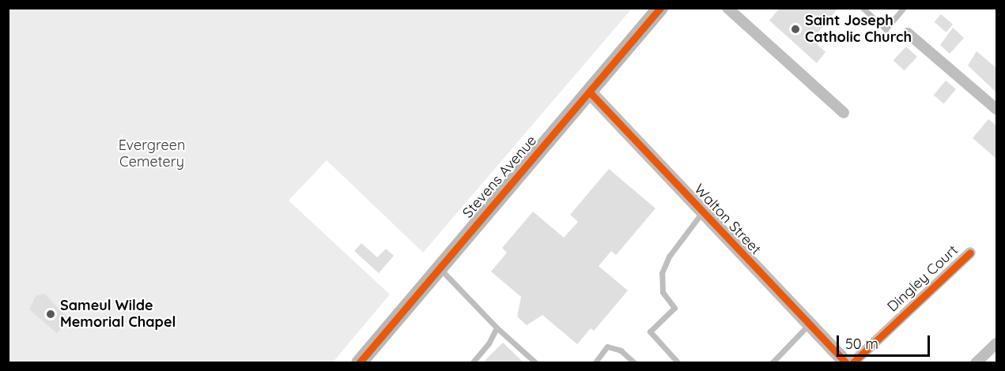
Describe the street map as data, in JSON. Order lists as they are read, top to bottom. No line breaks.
{"streets":{"main road":["Stevens Avenue"],"street":["Walton Street","Dingley Court"]},"crossings":[["Stevens Avenue","Walton Street"]],"parks":["Evergreen Cemetery"],"places":["Saint Joseph Catholic Church","Sameul Wilde Memorial Chapel"],"scale_bar":"50 m"}
